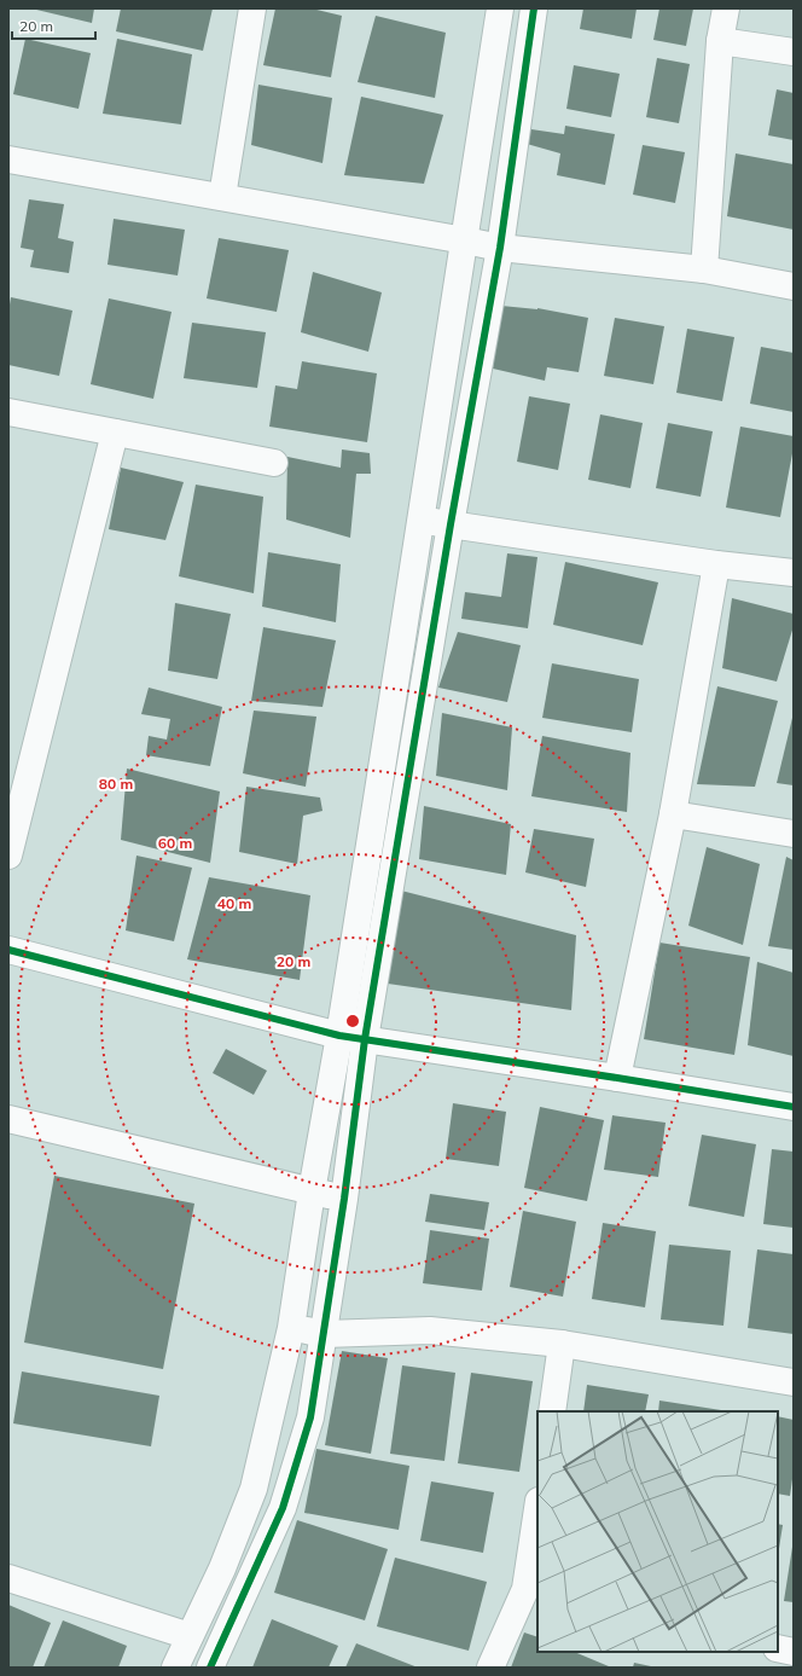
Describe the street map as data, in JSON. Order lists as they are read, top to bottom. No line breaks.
{"scale_bar":"20 m","rings":["80 m","60 m","40 m","20 m"]}
